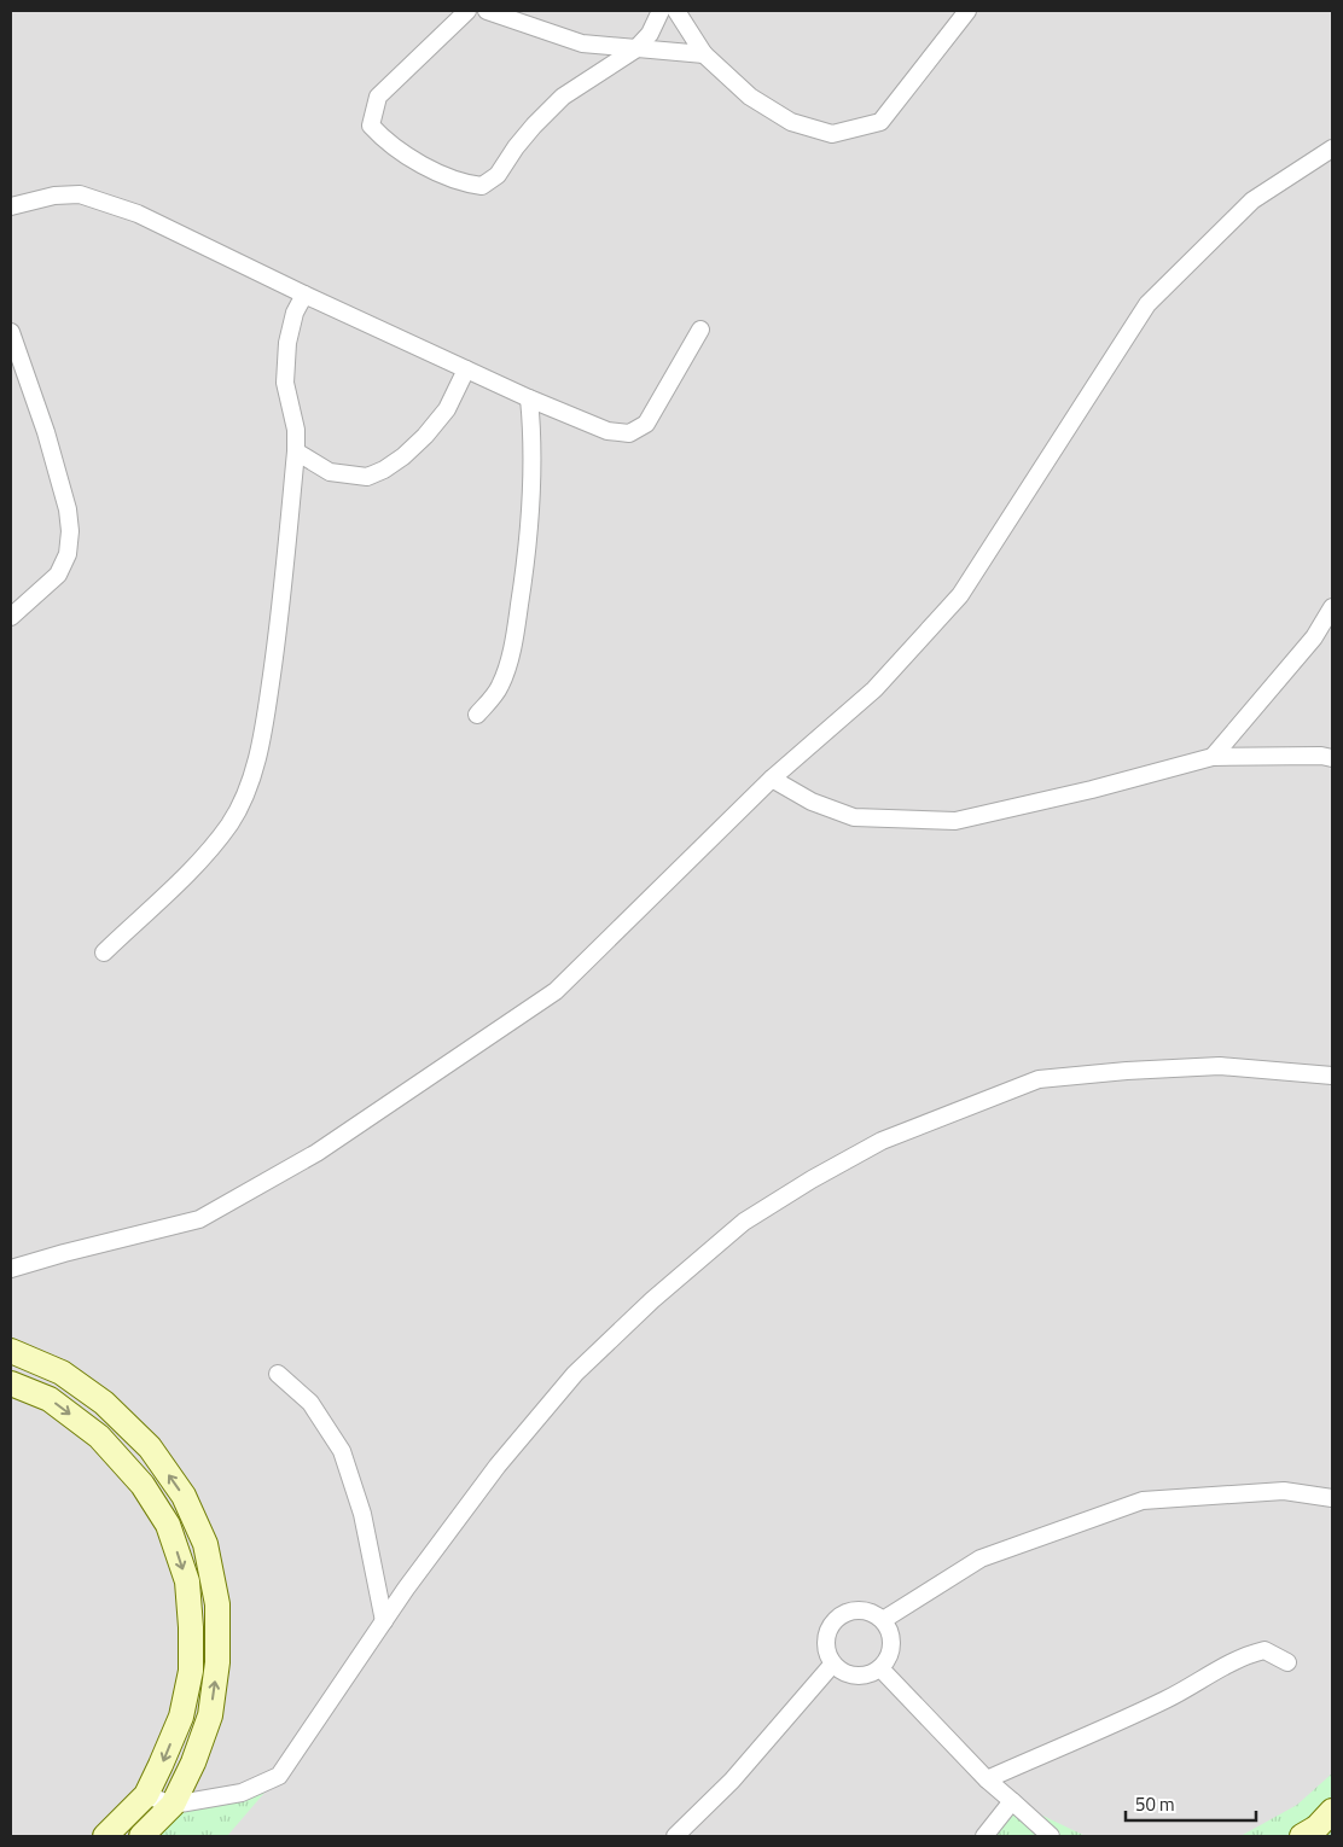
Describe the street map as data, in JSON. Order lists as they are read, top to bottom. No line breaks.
{"scale_bar":"50 m"}
